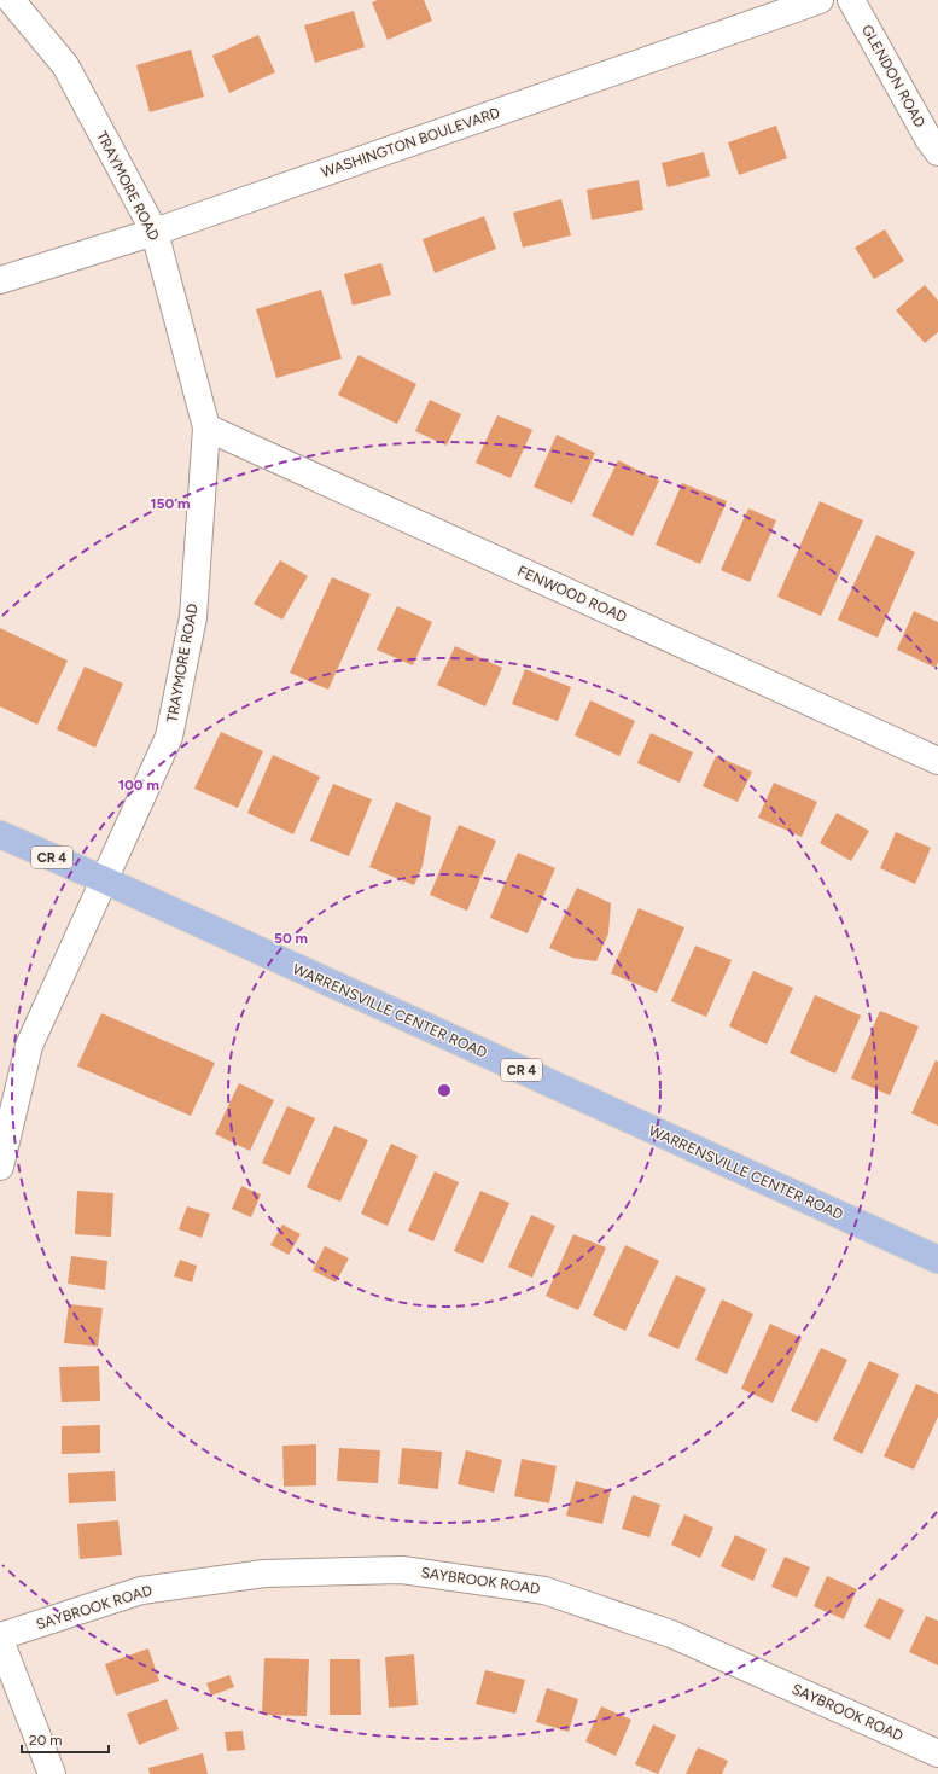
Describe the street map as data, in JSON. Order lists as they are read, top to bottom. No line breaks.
{"streets":{"main road":["CR 4","WARRENSVILLE CENTER ROAD"],"street":["GLENDON ROAD","WASHINGTON BOULEVARD","TRAYMORE ROAD","FENWOOD ROAD","SAYBROOK ROAD"]},"crossings":[["WASHINGTON BOULEVARD","TRAYMORE ROAD"],["TRAYMORE ROAD","FENWOOD ROAD"],["TRAYMORE ROAD","WARRENSVILLE CENTER ROAD"]],"scale_bar":"20 m","rings":["150 m","100 m","50 m"]}
